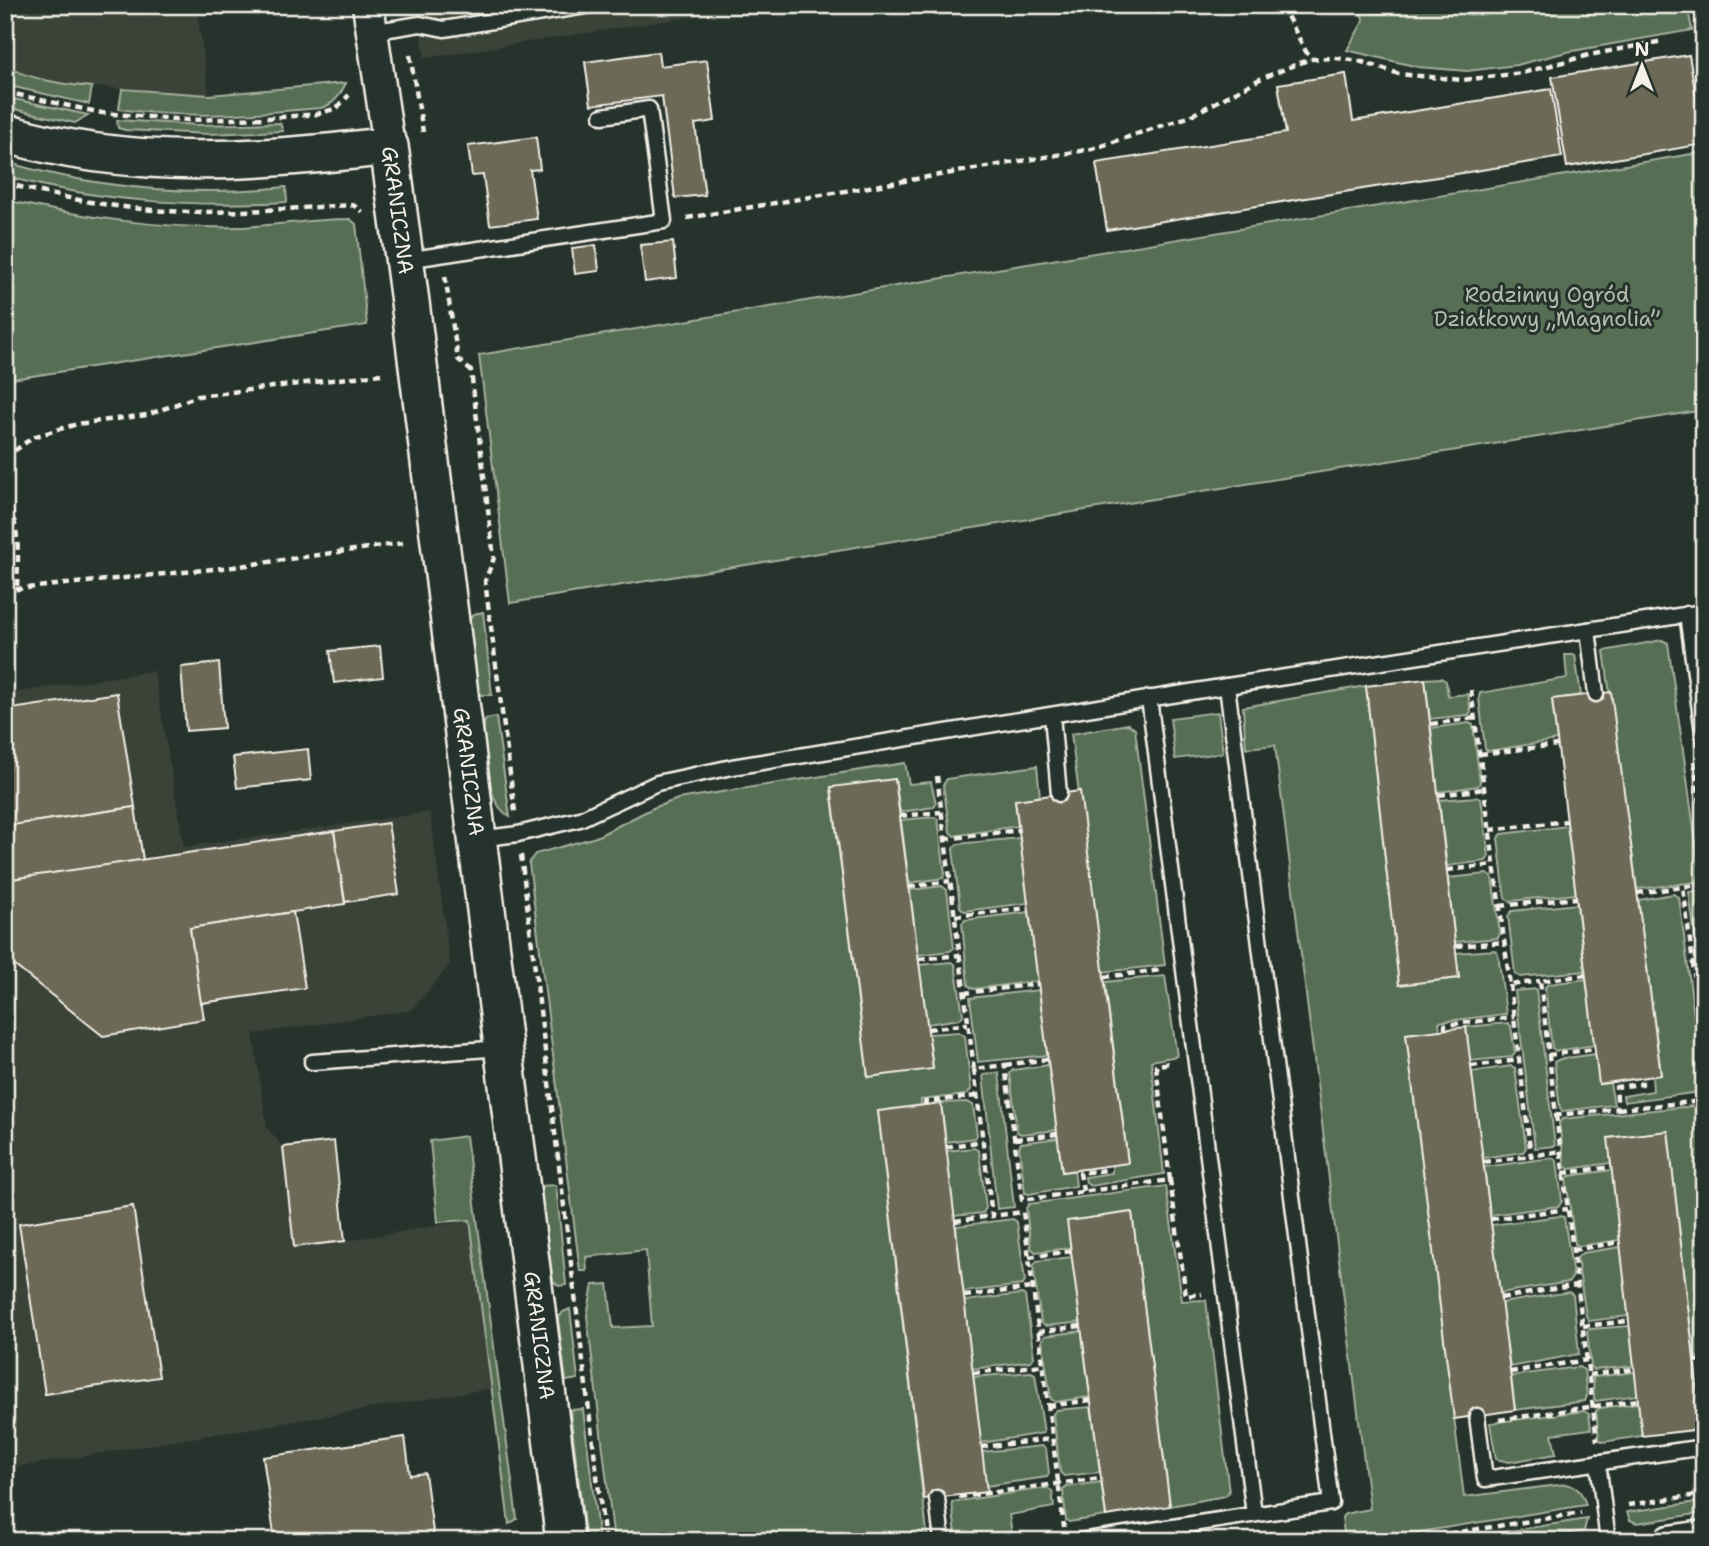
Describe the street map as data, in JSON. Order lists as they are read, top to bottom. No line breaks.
{"streets":{"street":["GRANICZNA"]},"parks":["Rodzinny Ogród Działkowy „Magnolia”"],"north":"top"}
